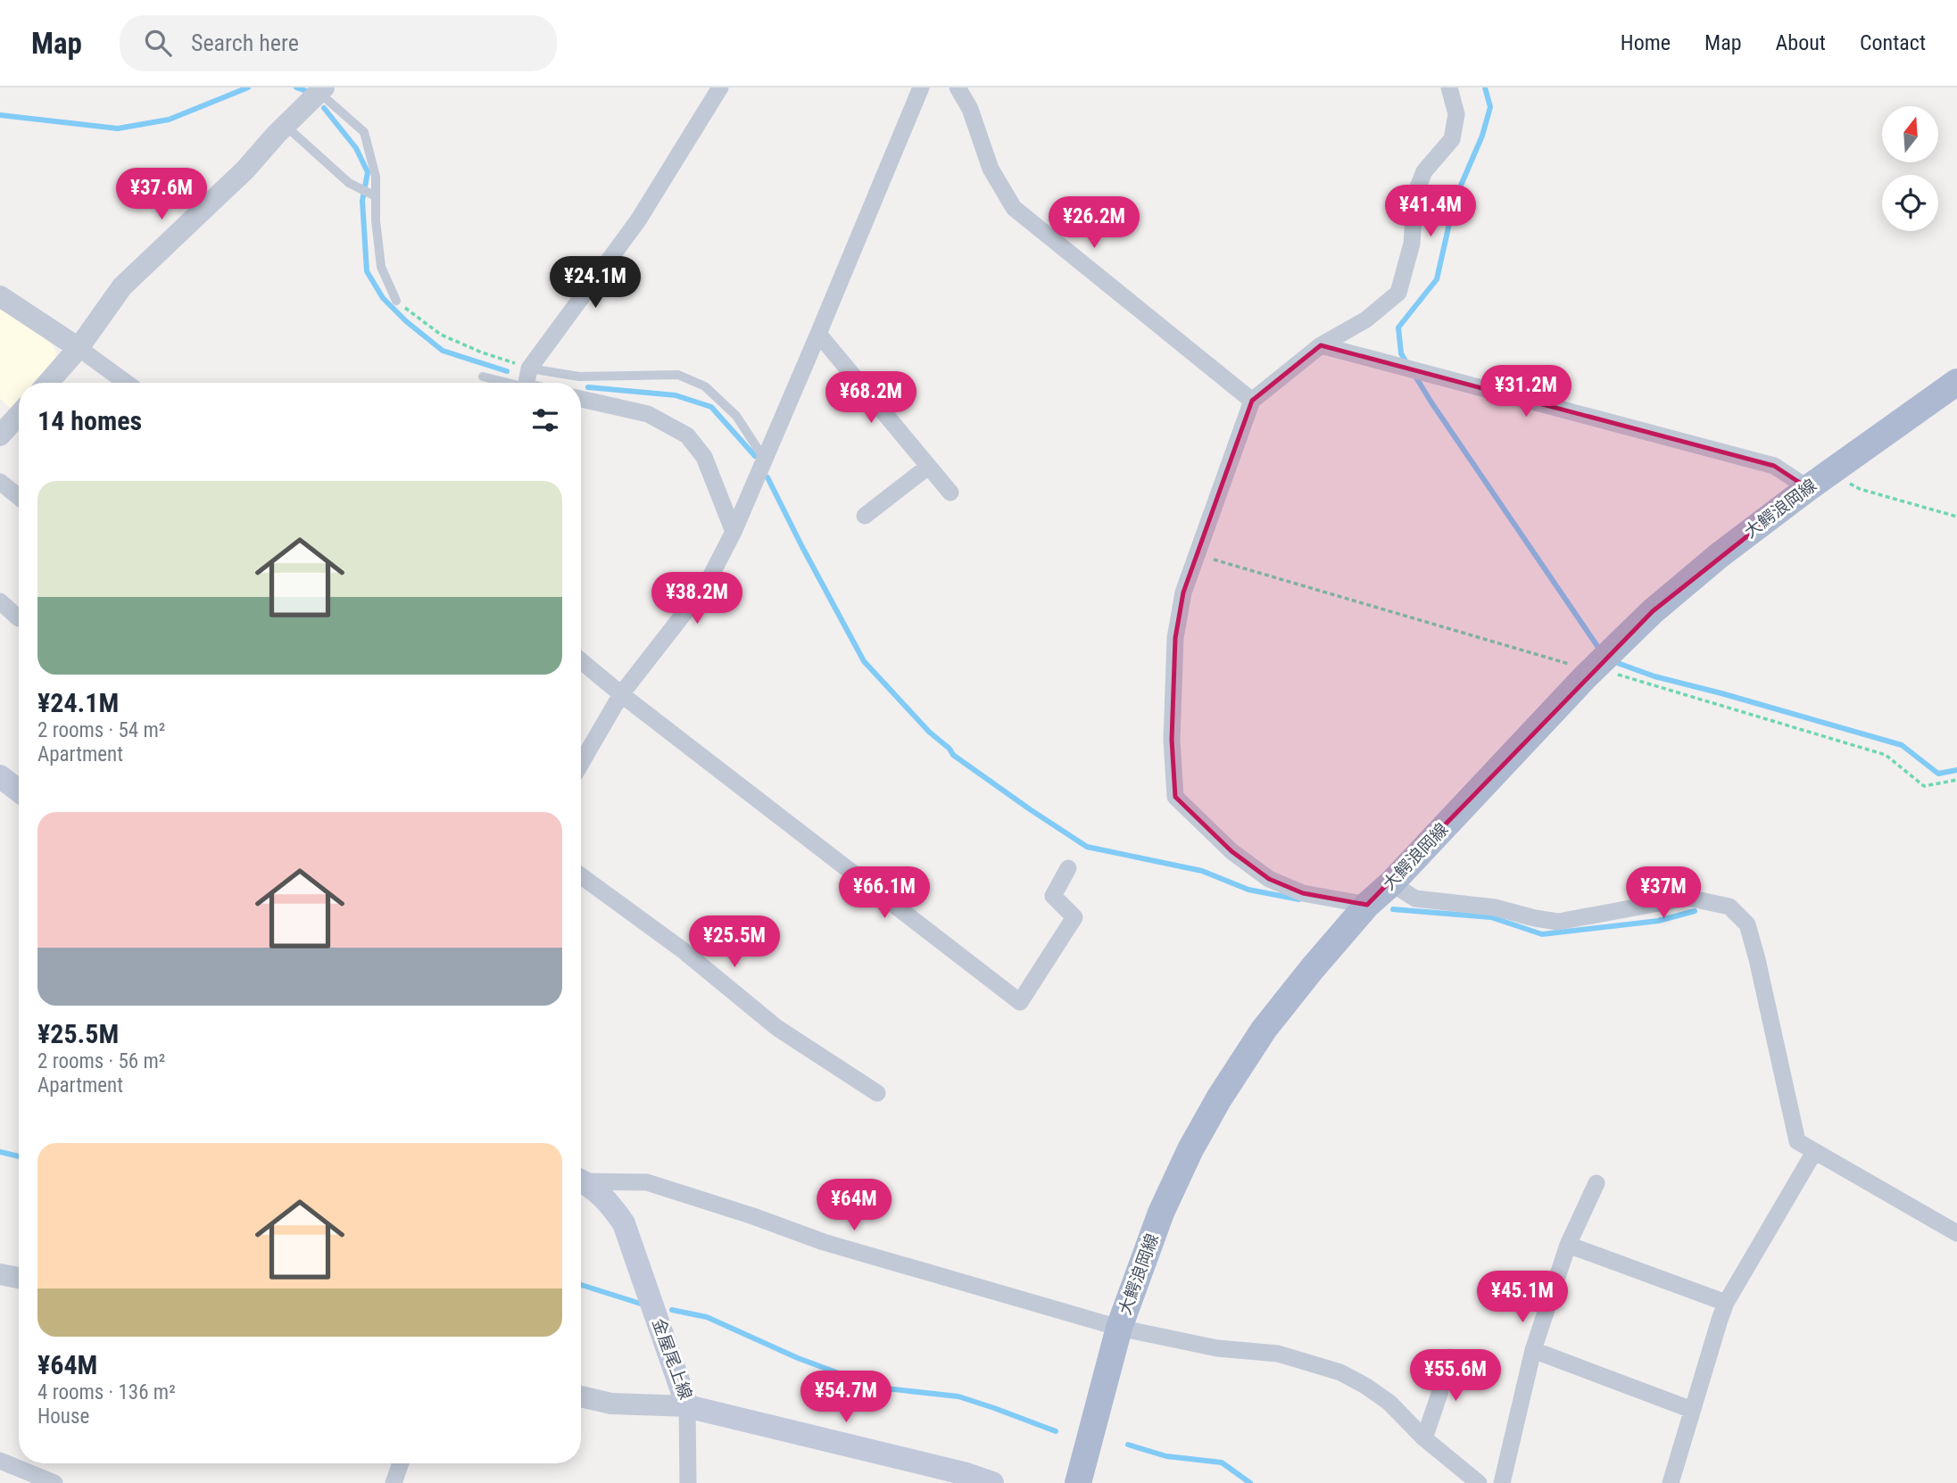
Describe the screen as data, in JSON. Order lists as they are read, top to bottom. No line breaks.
{"streets":{"main road":["大鰐浪岡線","金屋尾上線"]},"north":"top","page":{"header":"Map","search":"Search here","nav":["Home","Map","About","Contact"],"price":["¥37.6M","¥41.4M","¥26.2M","¥24.1M","¥31.2M","¥68.2M","¥38.2M","¥66.1M","¥37M","¥25.5M","¥64M","¥45.1M","¥55.6M","¥54.7M"],"heading":"14 homes","list":[{"name":"¥24.1M","note":"2 rooms · 54 m² · Apartment"},{"name":"¥25.5M","note":"2 rooms · 56 m² · Apartment"},{"name":"¥64M","note":"4 rooms · 136 m² · House"}]}}
